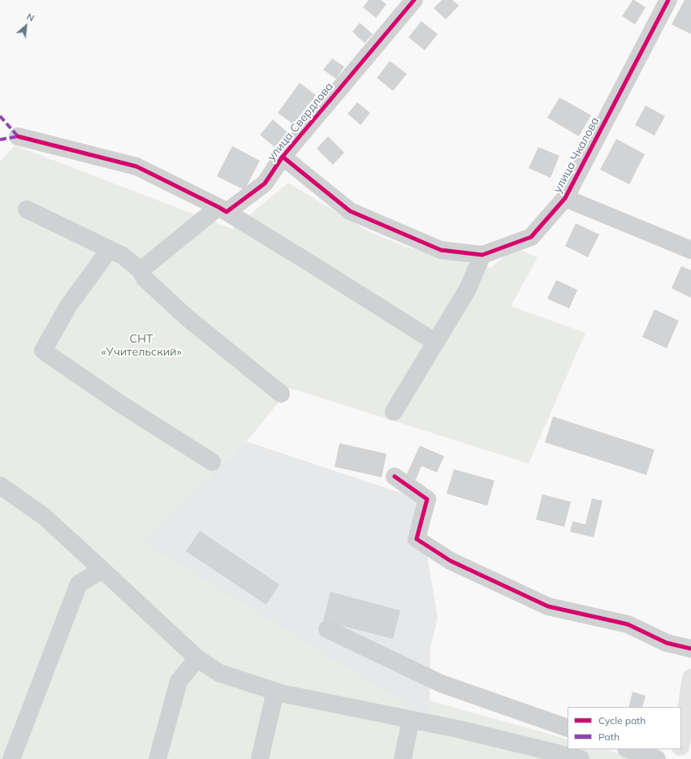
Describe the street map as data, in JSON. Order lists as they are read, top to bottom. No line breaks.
{"streets":{"street":["улица Свердлова","улица Чкалова"]},"crossings":[["улица Свердлова","улица Чкалова"]],"parks":["СНТ «Учительский»"],"legend":["Cycle path","Path"],"north":"top right"}
